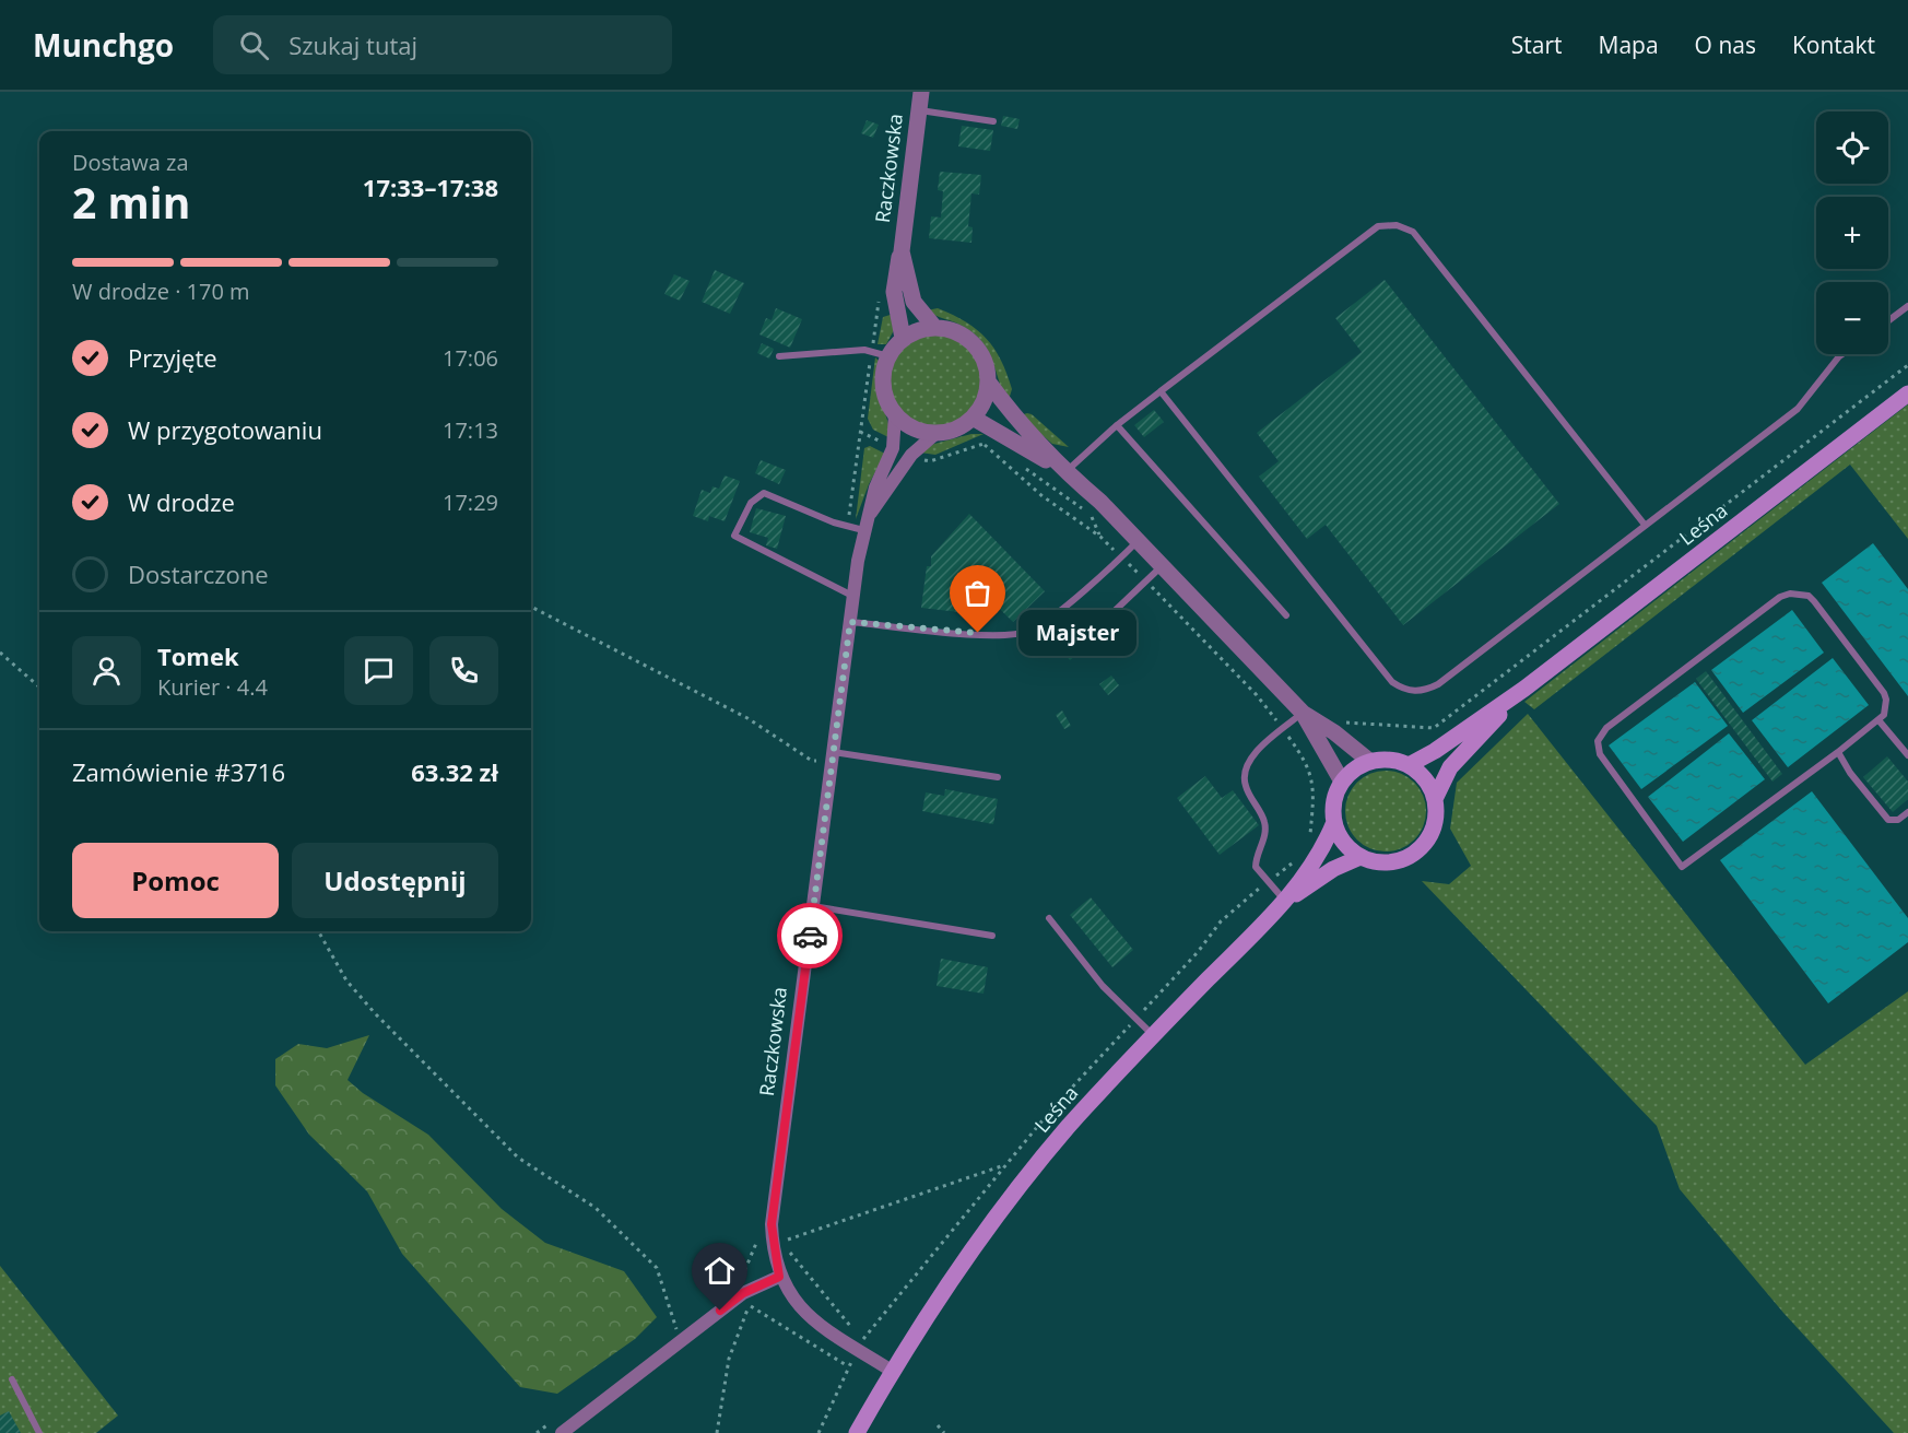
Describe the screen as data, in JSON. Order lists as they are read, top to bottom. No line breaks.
{"streets":{"main road":["Leśna"],"street":["Raczkowska"]},"crossings":[["Raczkowska","Leśna"]],"places":["Majster"],"page":{"header":"Munchgo","search":"Szukaj tutaj","nav":["Start","Mapa","O nas","Kontakt"],"map_buttons":["+","−"],"heading":["2 min","Dostawa za","17:33–17:38"],"panel":["Tomek","Kurier · 4.4","Zamówienie #3716","63.32 zł"],"bar":"W drodze · 170 m","list":[["Przyjęte","17:06"],["W przygotowaniu","17:13"],["W drodze","17:29"],"Dostarczone"],"bubble":"Majster","buttons":["Pomoc","Udostępnij"]}}
